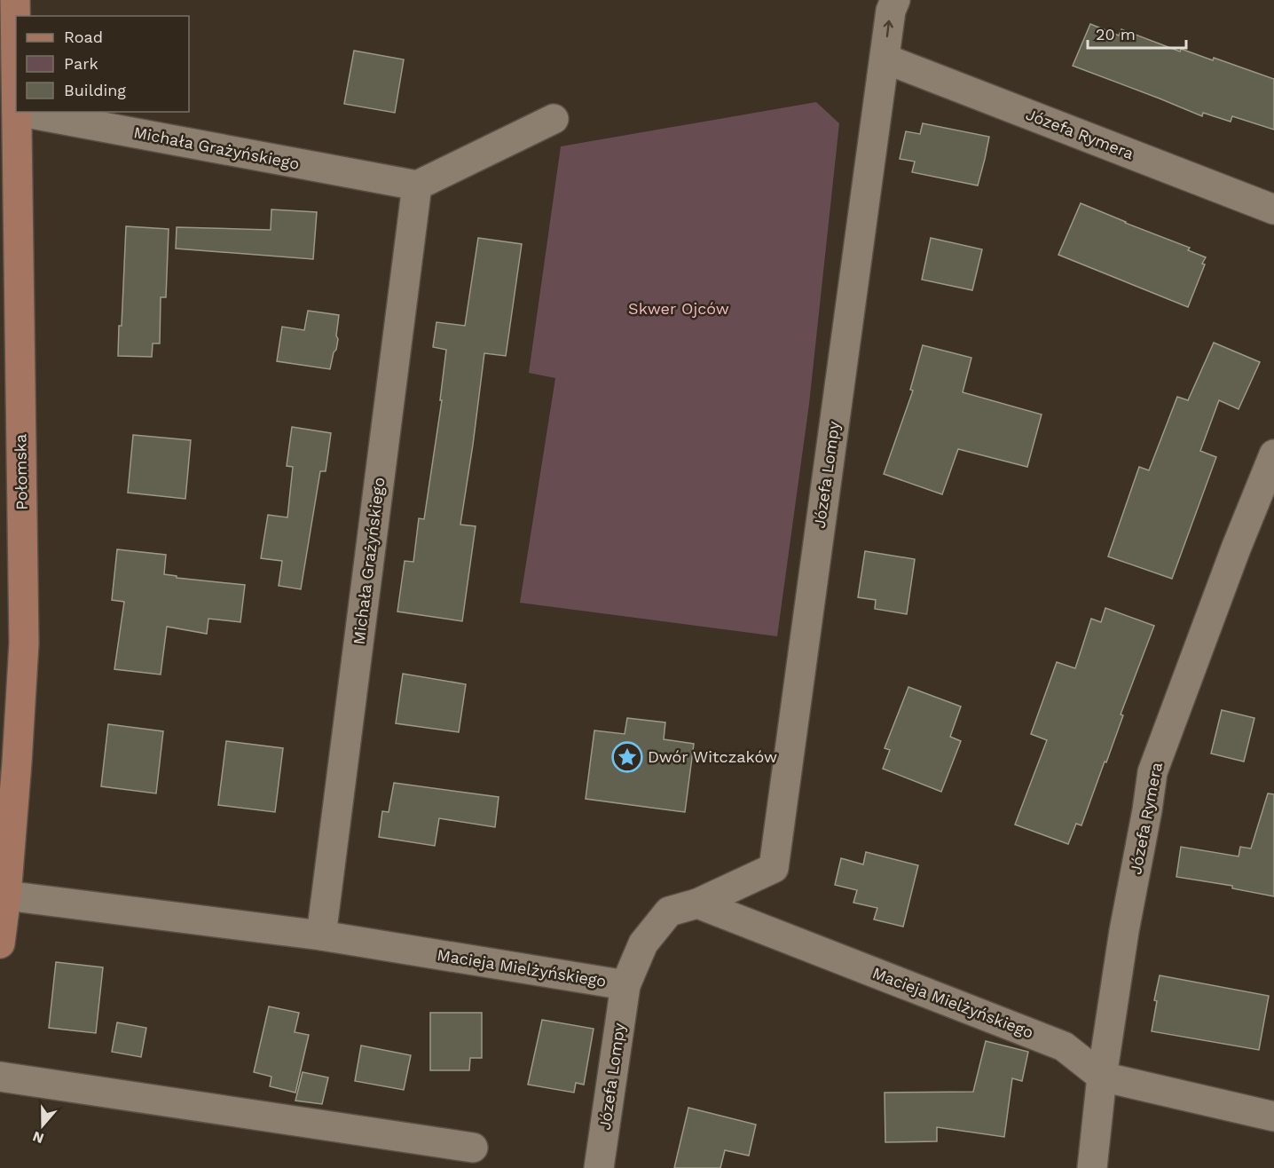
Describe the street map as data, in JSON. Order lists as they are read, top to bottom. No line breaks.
{"streets":{"street":["Józefa Rymera","Michała Grażyńskiego","Połomska","Józefa Lompy","Macieja Mielżyńskiego"]},"crossings":[["Józefa Rymera","Józefa Lompy"],["Józefa Rymera","Macieja Mielżyńskiego"],["Michała Grażyńskiego","Macieja Mielżyńskiego"],["Połomska","Macieja Mielżyńskiego"],["Józefa Lompy","Macieja Mielżyńskiego"]],"parks":["Skwer Ojców"],"places":{"place":["Dwór Witczaków"]},"legend":["Road","Park","Building"],"scale_bar":"20 m","north":"bottom"}
